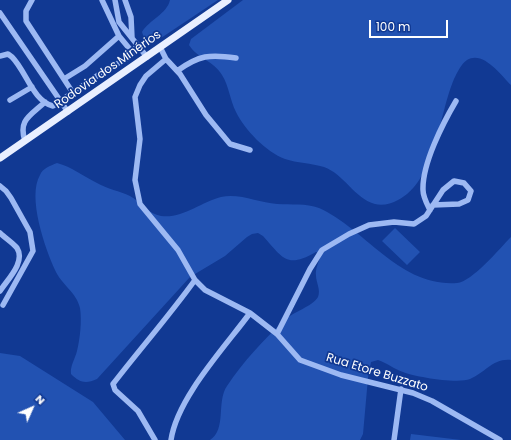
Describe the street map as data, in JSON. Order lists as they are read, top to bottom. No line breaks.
{"streets":{"main road":["Rodovia dos Minérios"],"street":["Rua Etore Buzzato"]},"scale_bar":"100 m","north":"top right"}
